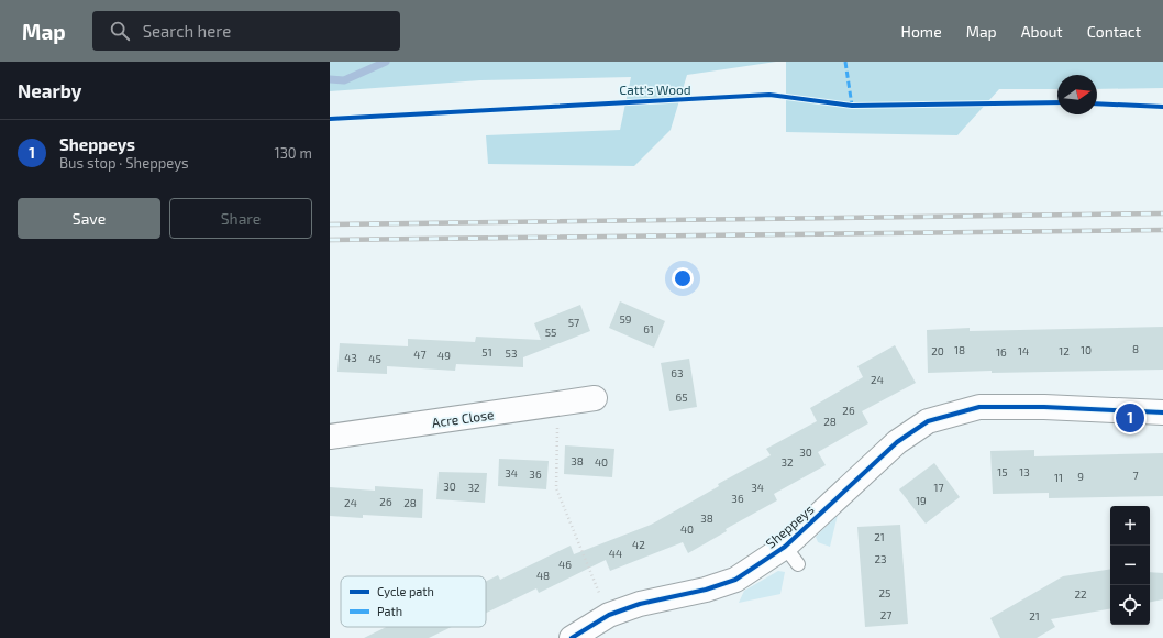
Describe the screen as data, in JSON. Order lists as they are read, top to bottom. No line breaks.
{"streets":{"street":["Acre Close","Sheppeys"]},"parks":["Catt's Wood"],"house_numbers":["59","57","61","55","8","18","10","20","14","12","51","16","53","47","49","43","45","63","24","65","26","28","30","38","40","32","15","13","34","36","7","9","11","30","32","34","17","36","19","26","24","28","38","40","21","42","44","23","46","48","25","22","27","21"],"legend":["Cycle path","Path"],"north":"right","page":{"header":"Map","search":"Search here","nav":["Home","Map","About","Contact"],"heading":"Nearby","list":[{"mark":"1","name":"Sheppeys","note":"Bus stop · Sheppeys","value":"130 m"}],"buttons":["Save","Share"],"pins":"1","map_buttons":["+","−"]}}
